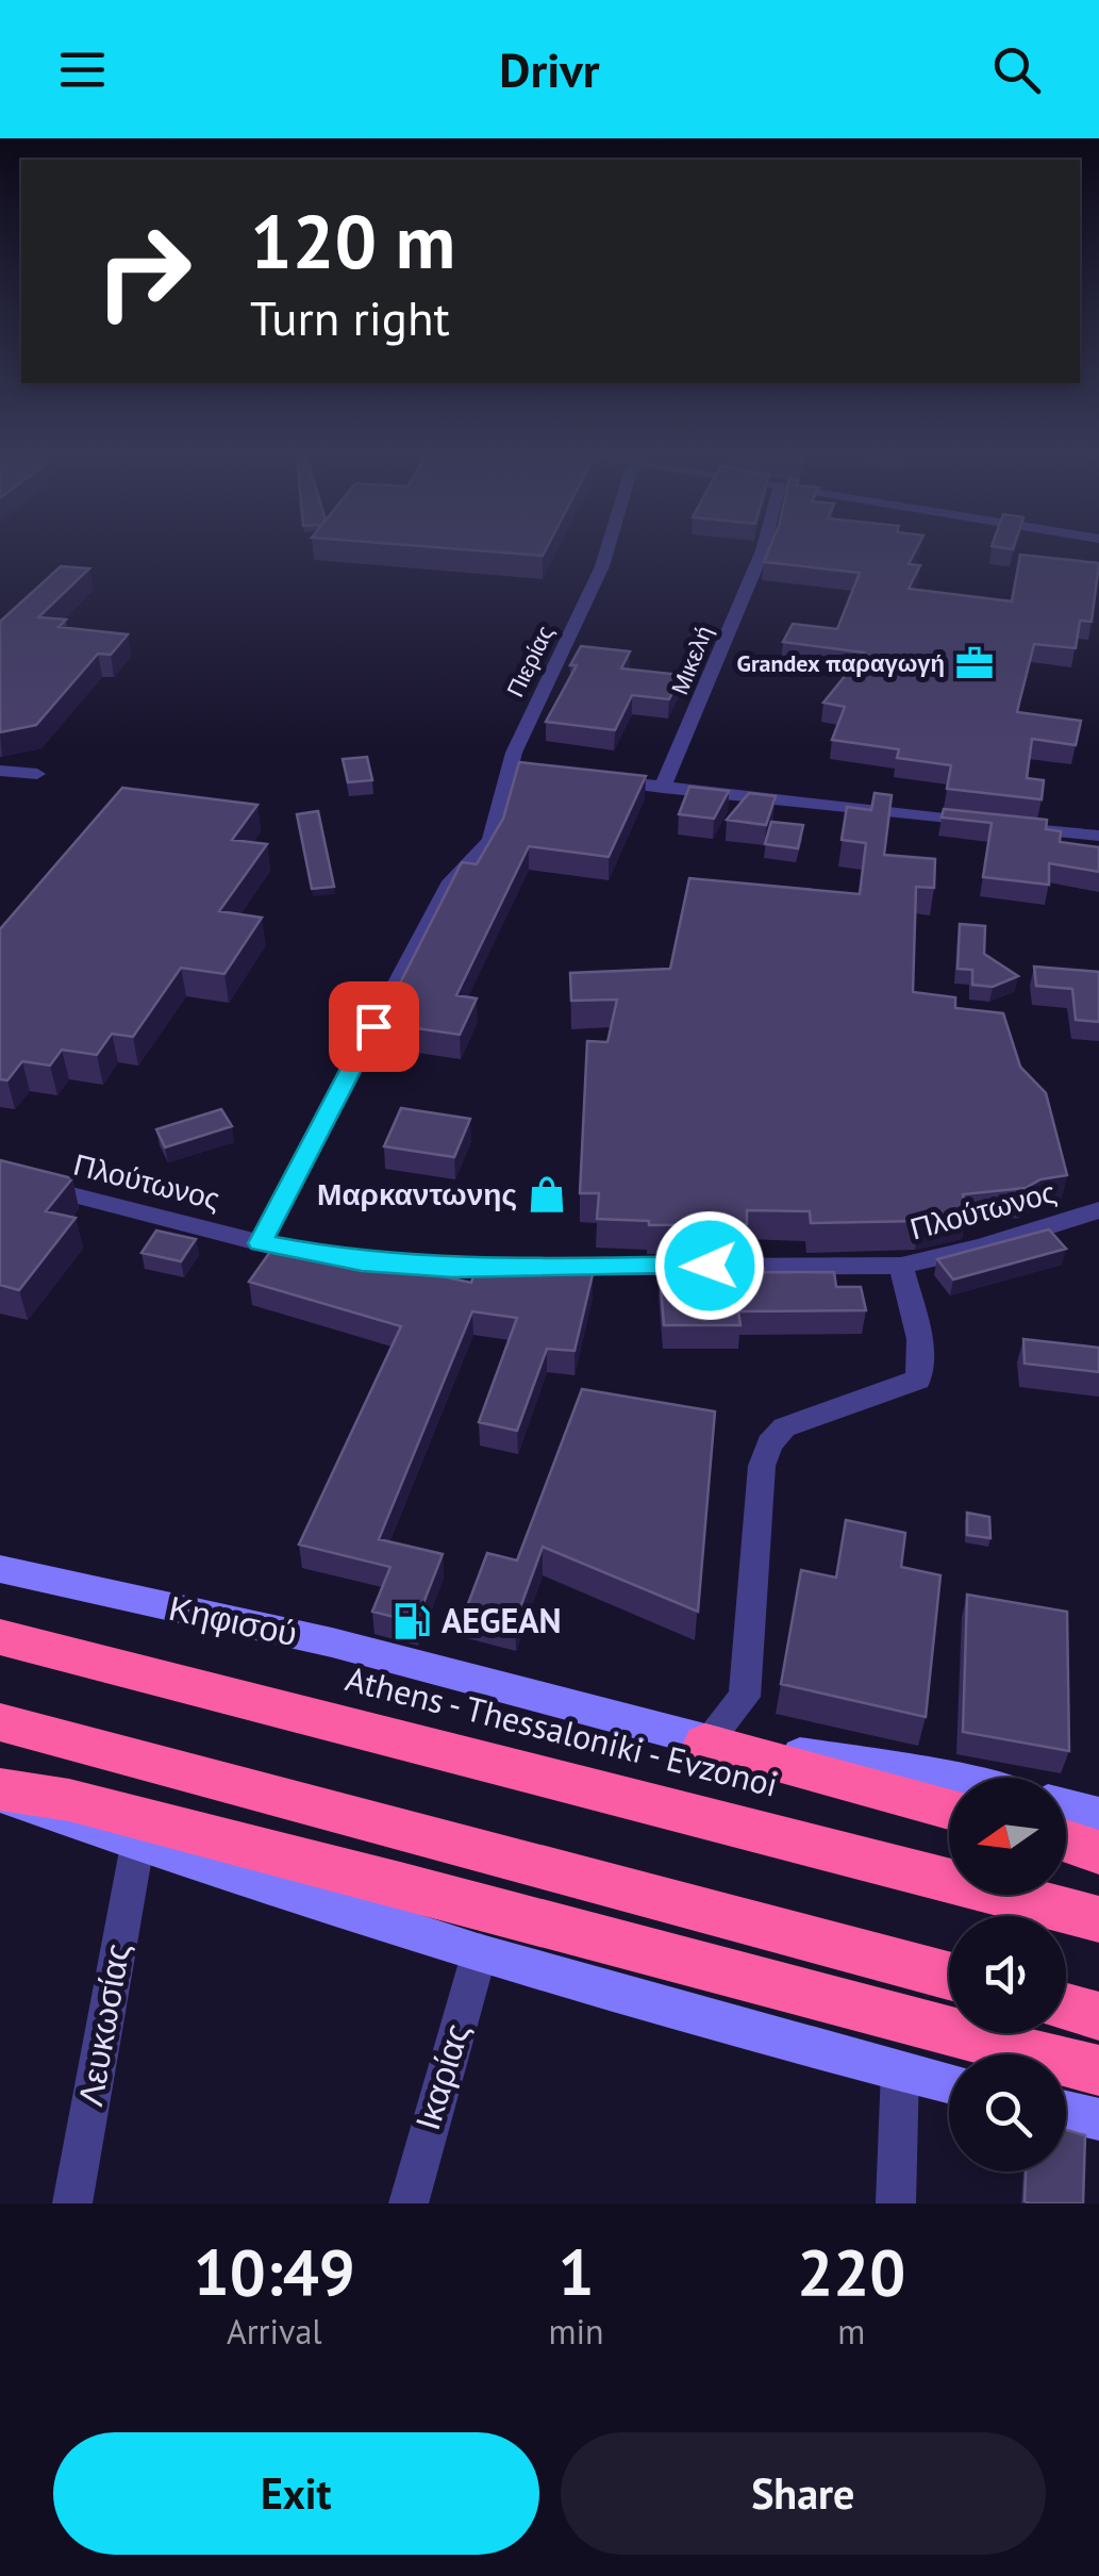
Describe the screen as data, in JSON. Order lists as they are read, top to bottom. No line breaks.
{"streets":{"highway":["Athens - Thessaloniki - Evzonoi"],"main road":["Κηφισού"],"street":["Μικελή","Πιερίας","Πλούτωνος","Λευκωσίας","Ικαρίας"]},"crossings":[["Πιερίας","Πλούτωνος"]],"places":{"office":["Grandex παραγωγή"],"shop":["Μαρκαντωνης"],"fuel station":["AEGEAN"]},"north":"left","page":{"header":"Drivr","turn":["120 m","Turn right"],"eta":["10:49","Arrival","1","min","220","m"],"buttons":["Exit","Share"]}}
